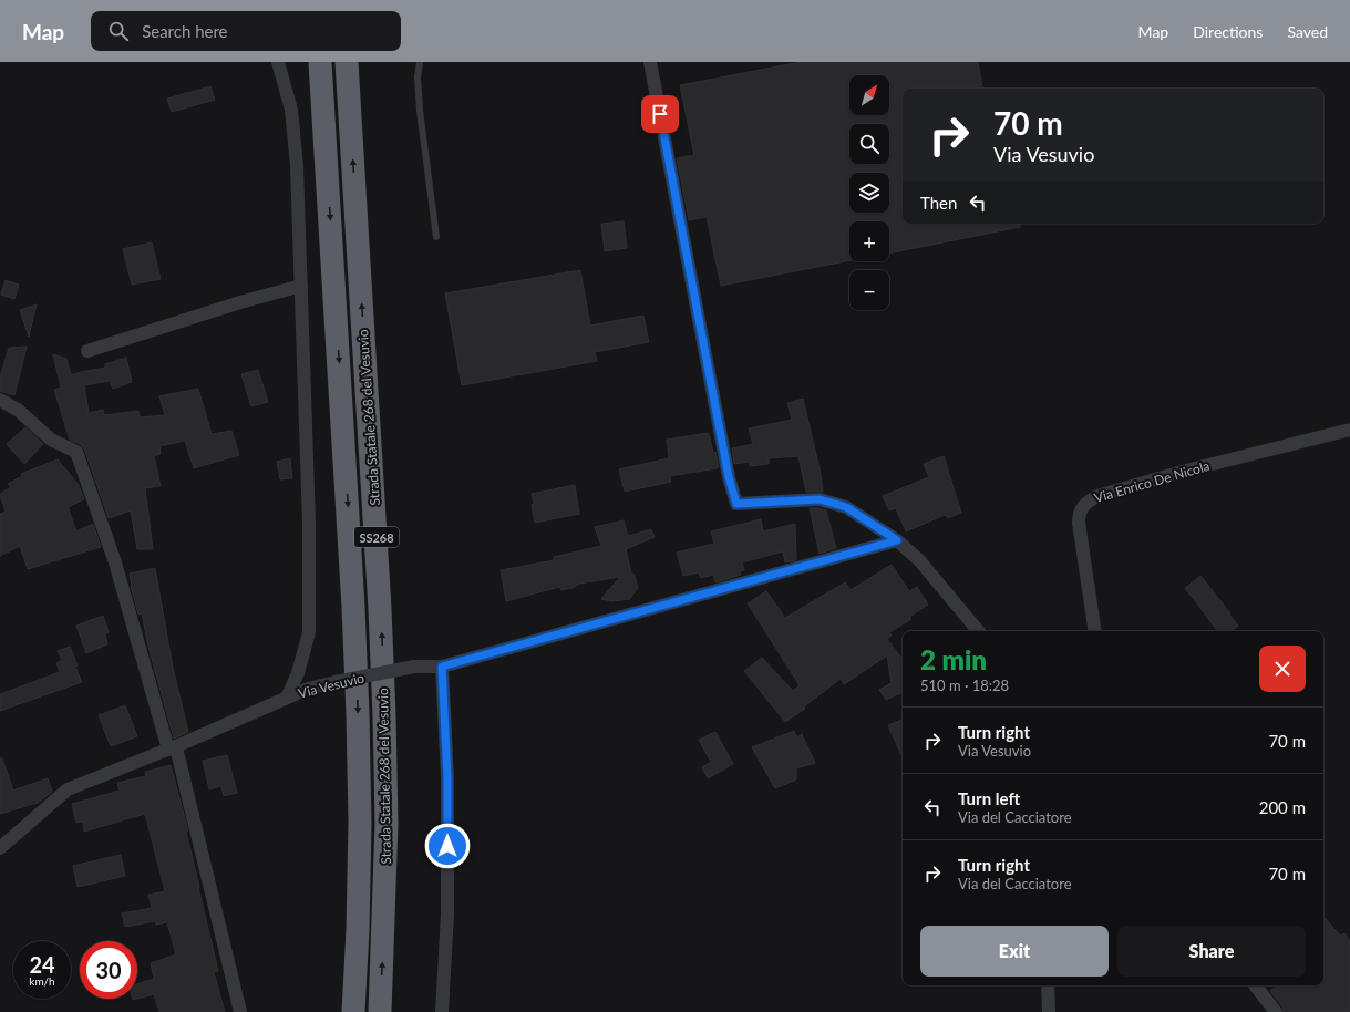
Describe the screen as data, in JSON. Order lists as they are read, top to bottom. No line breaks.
{"streets":{"highway":["Strada Statale 268 del Vesuvio","SS268"],"street":["Via Enrico De Nicola","Via Vesuvio"]},"north":"top right","page":{"header":"Map","search":"Search here","nav":["Map","Directions","Saved"],"map_buttons":["+","−"],"turn":["70 m","Via Vesuvio"],"then":"Then","heading":["2 min","510 m · 18:28"],"list":[{"name":"Turn right","note":"Via Vesuvio","value":"70 m"},{"name":"Turn left","note":"Via del Cacciatore","value":"200 m"},{"name":"Turn right","note":"Via del Cacciatore","value":"70 m"}],"buttons":["Exit","Share"],"speed":"24 km/h","limit":"30"}}
